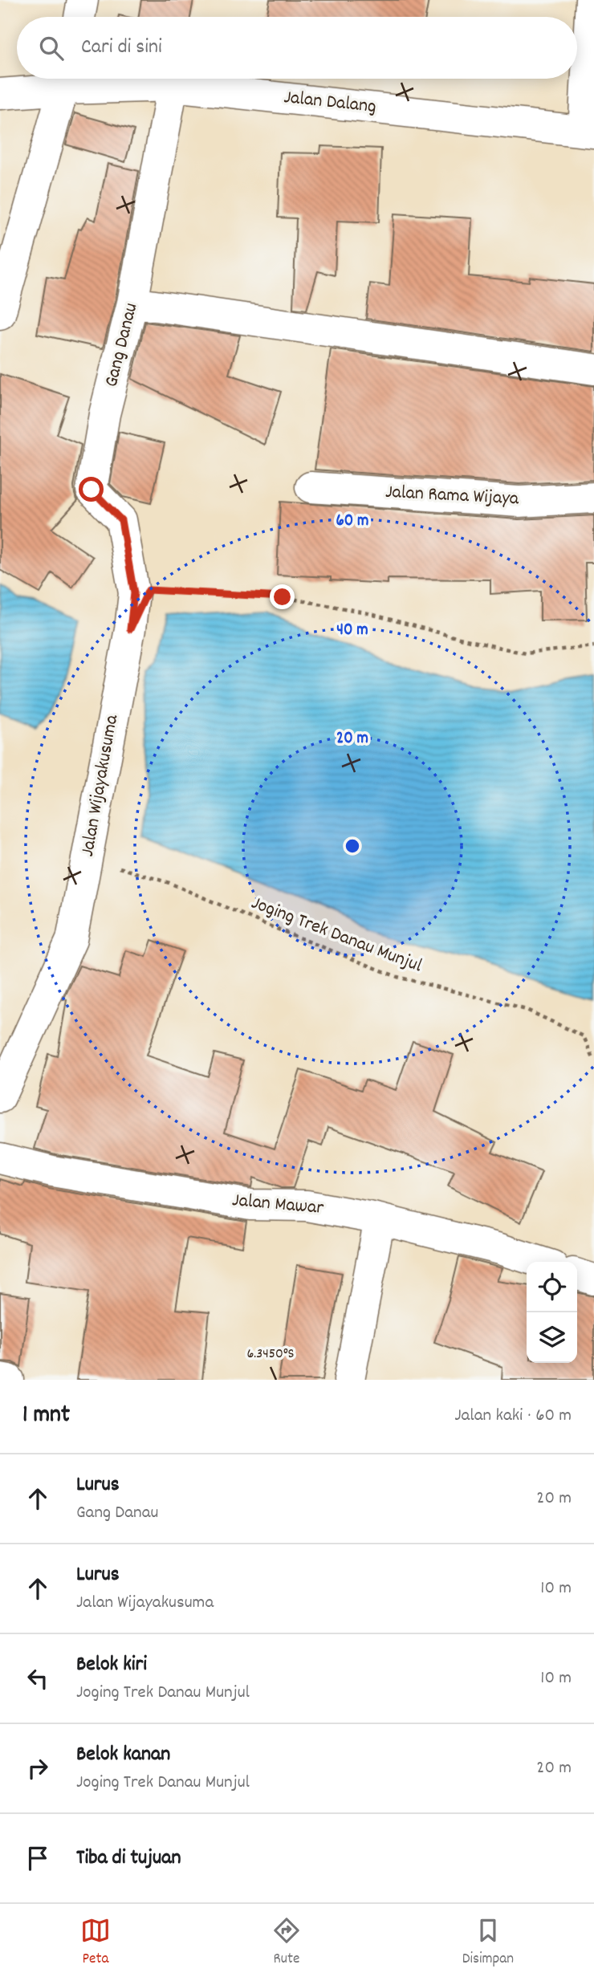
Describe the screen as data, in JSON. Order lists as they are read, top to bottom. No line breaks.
{"streets":{"street":["Jalan Dalang","Gang Danau","Jalan Rama Wijaya","Jalan Wijayakusuma","Jalan Mawar"],"path":["Joging Trek Danau Munjul"]},"crossings":[["Jalan Dalang","Gang Danau"],["Gang Danau","Jalan Wijayakusuma"],["Jalan Wijayakusuma","Joging Trek Danau Munjul"]],"page":{"search":"Cari di sini","heading":["1 mnt","Jalan kaki · 60 m"],"list":[["Lurus","Gang Danau","20 m"],["Lurus","Jalan Wijayakusuma","10 m"],["Belok kiri","Joging Trek Danau Munjul","10 m"],["Belok kanan","Joging Trek Danau Munjul","20 m"],"Tiba di tujuan"],"nav":["Peta","Rute","Disimpan"]},"coordinates":["6.3450°S"],"rings":["60 m","40 m","20 m"]}
